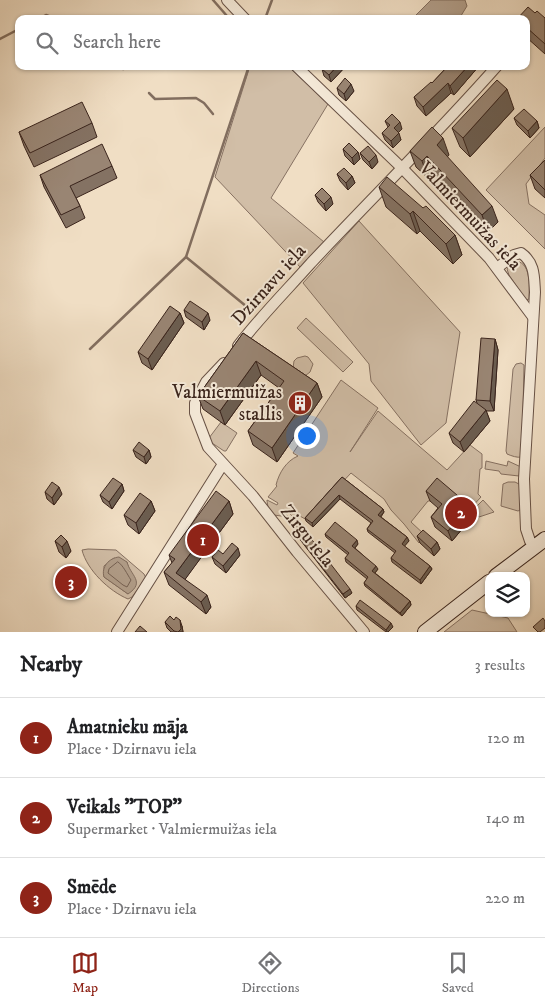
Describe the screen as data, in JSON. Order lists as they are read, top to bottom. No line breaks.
{"streets":{"street":["Valmiermuižas iela","Dzirnavu iela","Zirgu iela"]},"crossings":[["Valmiermuižas iela","Dzirnavu iela"],["Dzirnavu iela","Zirgu iela"]],"places":{"building":["Valmiermuižas stallis"]},"page":{"search":"Search here","pins":["2","1","3"],"heading":["Nearby","3 results"],"list":[{"mark":"1","name":"Amatnieku māja","note":"Place · Dzirnavu iela","value":"120 m"},{"mark":"2","name":"Veikals \"TOP\"","note":"Supermarket · Valmiermuižas iela","value":"140 m"},{"mark":"3","name":"Smēde","note":"Place · Dzirnavu iela","value":"220 m"}],"nav":["Map","Directions","Saved"]}}
